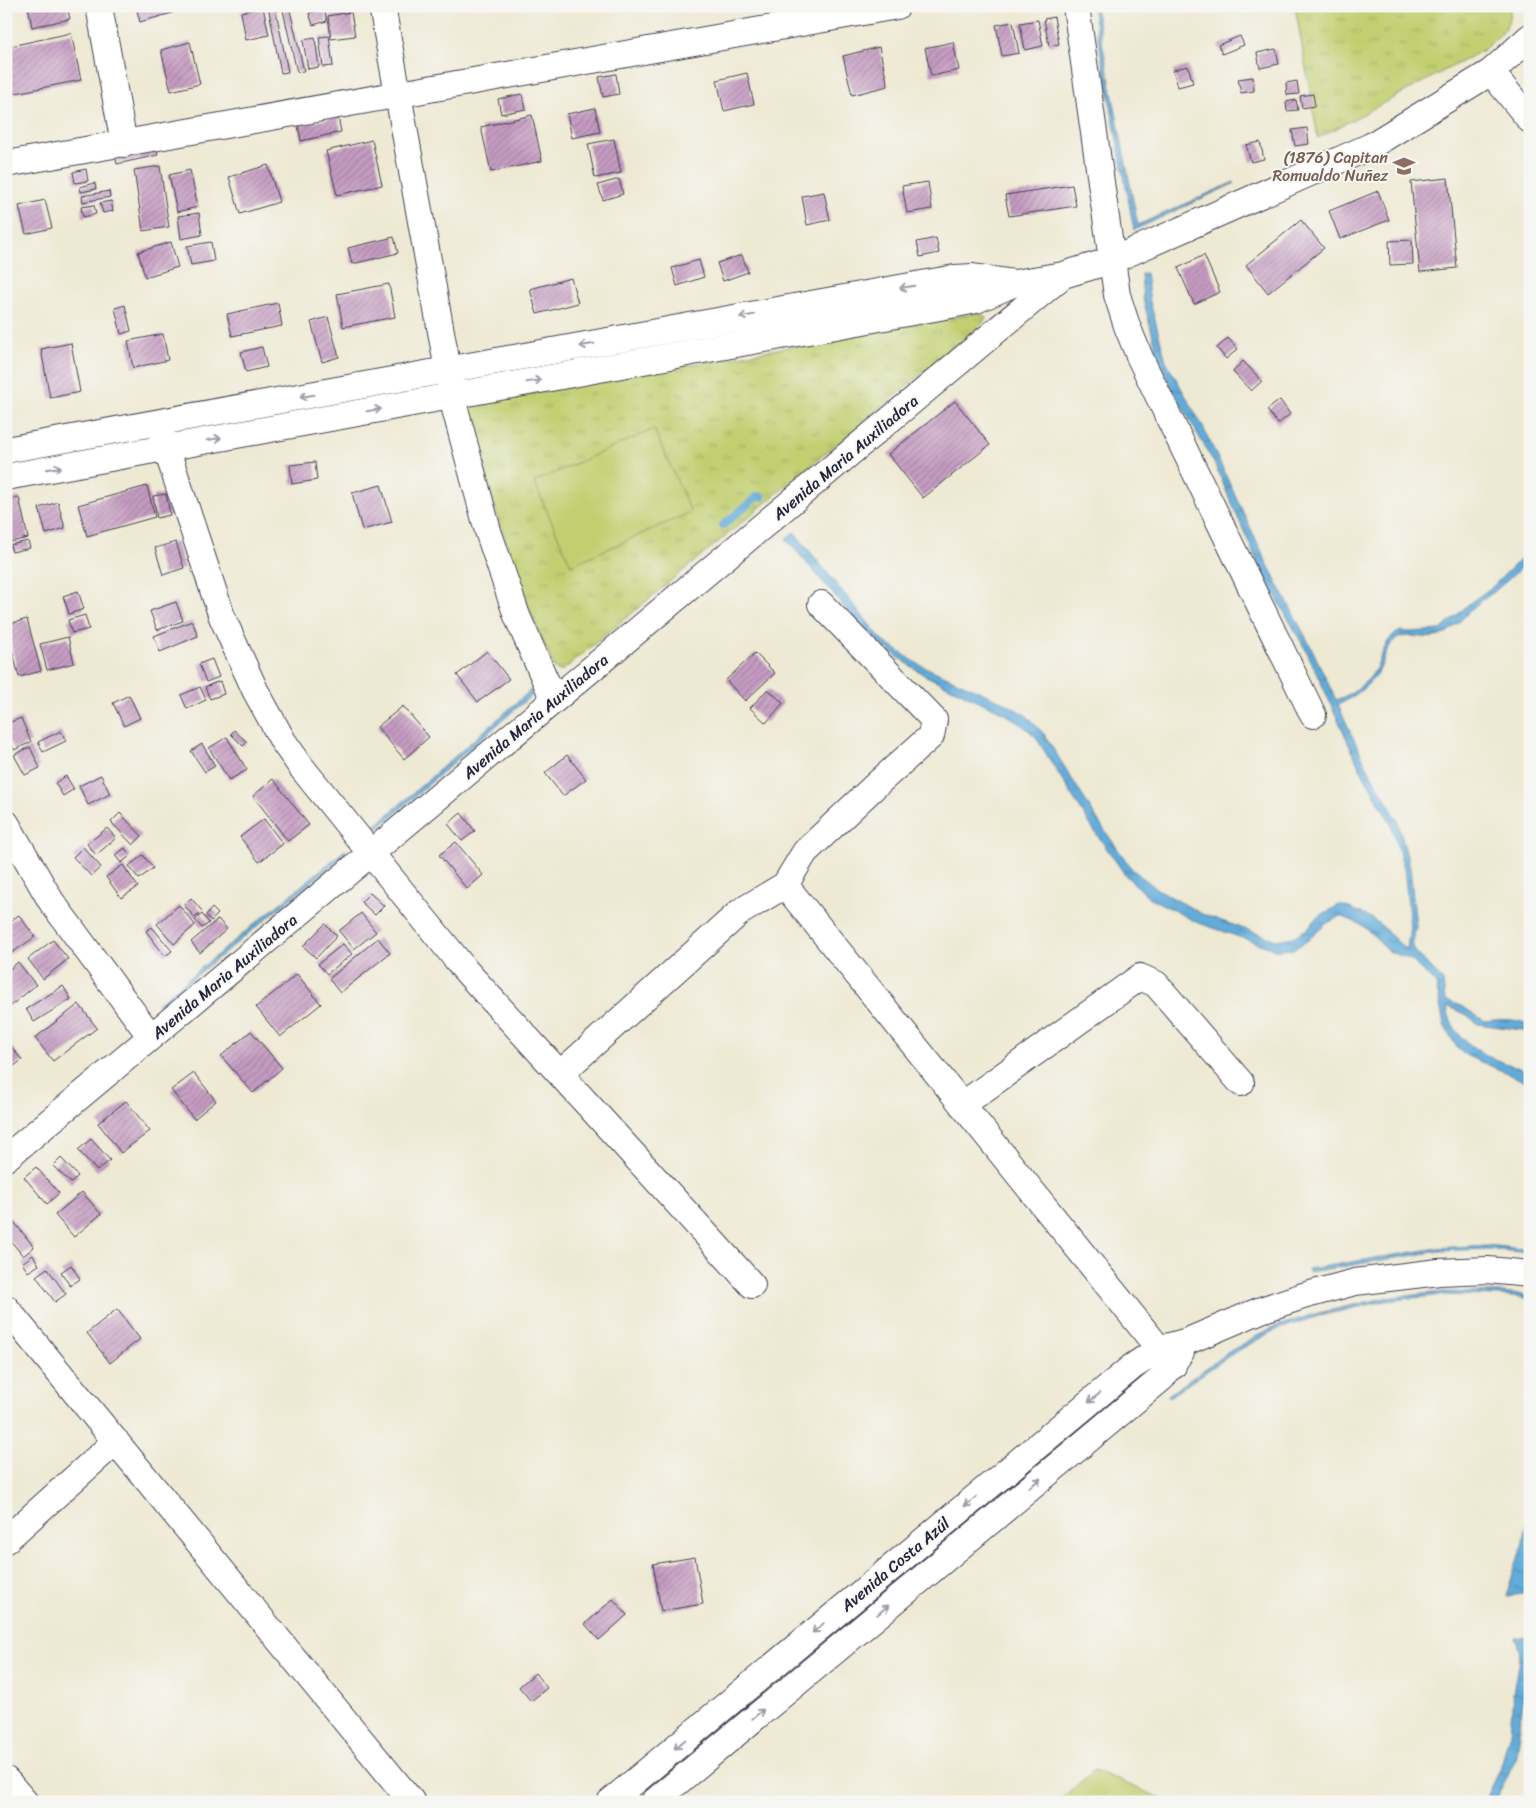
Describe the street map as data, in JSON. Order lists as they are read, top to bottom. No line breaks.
{"streets":{"street":["Avenida Maria Auxiliadora","Avenida Costa Azúl"]},"places":{"school or university":["(1876) Capitan Romualdo Nuñez"]}}
